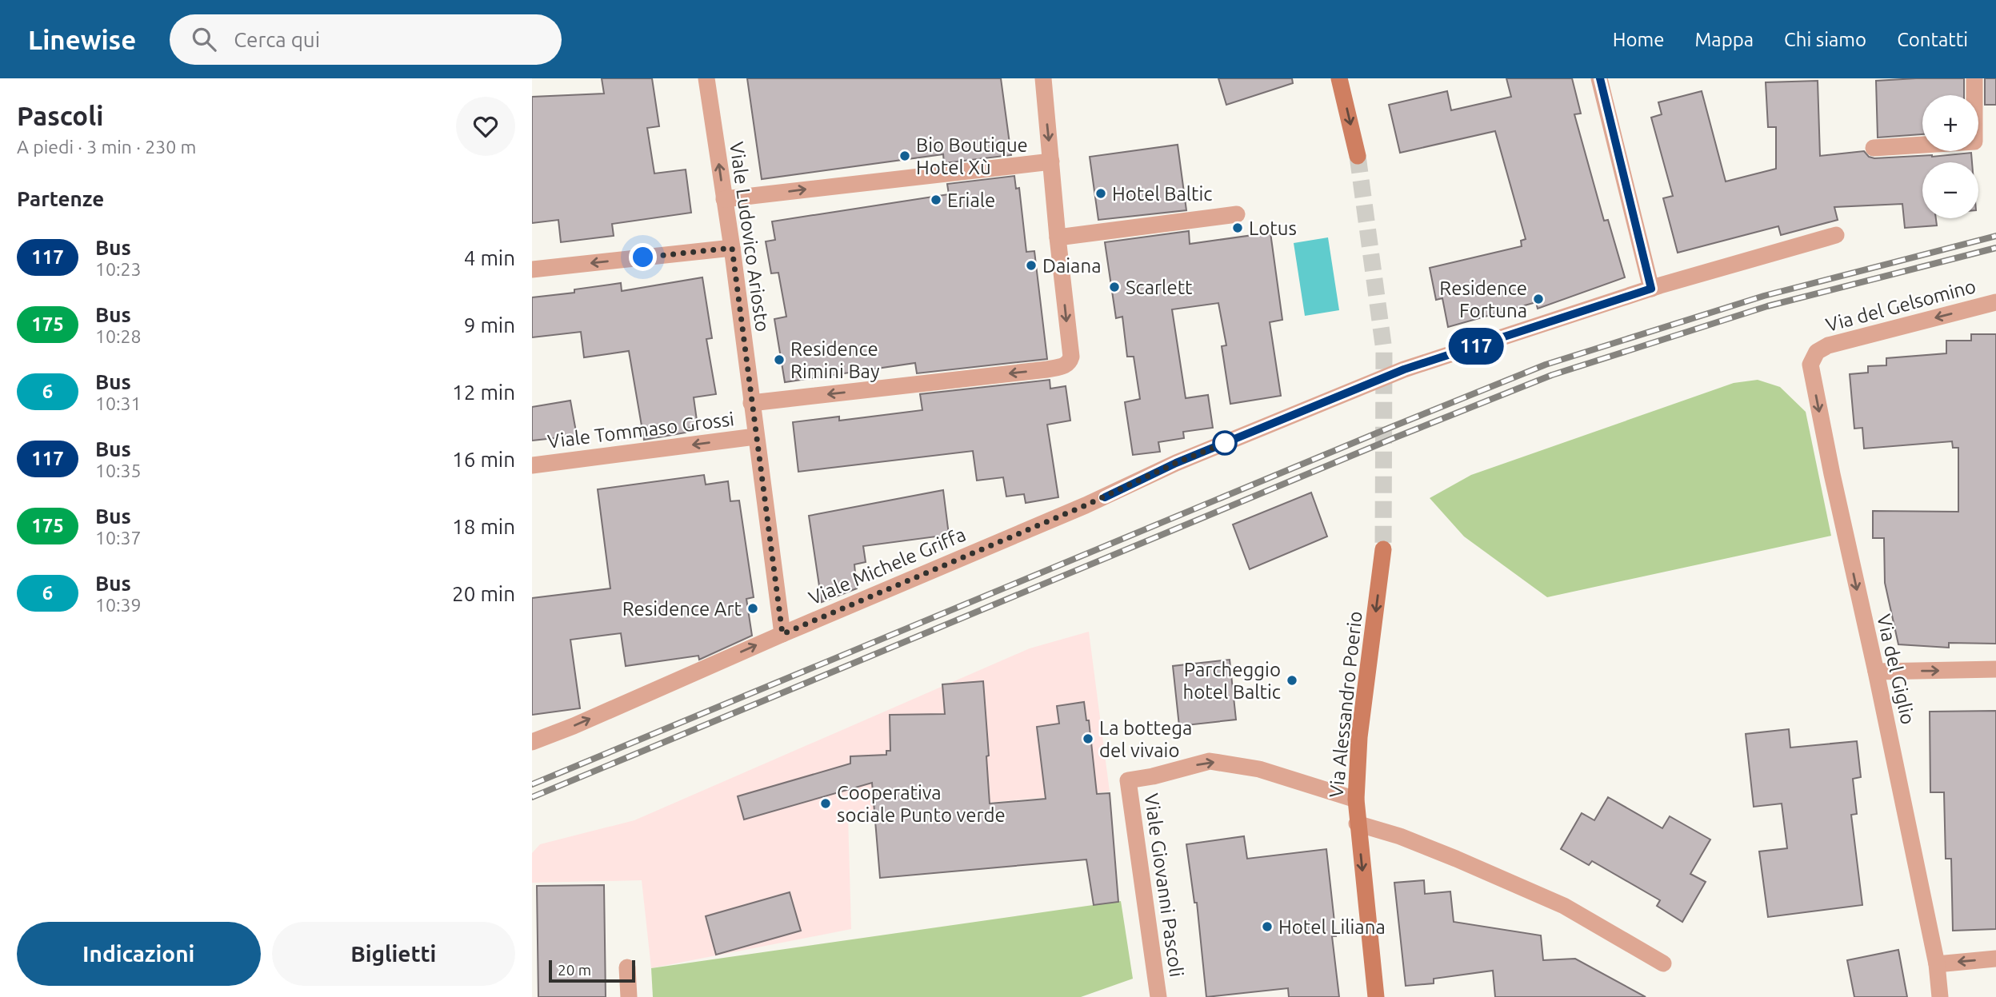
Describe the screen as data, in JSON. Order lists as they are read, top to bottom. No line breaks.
{"streets":{"street":["Viale Ludovico Ariosto","Via del Gelsomino","Viale Tommaso Grossi","Viale Michele Griffa","Via del Giglio","Via Alessandro Poerio","Viale Giovanni Pascoli"]},"crossings":[["Viale Ludovico Ariosto","Viale Tommaso Grossi"],["Viale Ludovico Ariosto","Viale Michele Griffa"],["Via del Gelsomino","Via del Giglio"],["Via Alessandro Poerio","Viale Giovanni Pascoli"]],"one_way":["Via del Gelsomino","Viale Tommaso Grossi","Via del Giglio","Via Alessandro Poerio"],"places":["Bio Boutique Hotel Xù","Hotel Baltic","Eriale","Lotus","Daiana","Scarlett","Residence Fortuna","Residence Rimini Bay","Residence Art","Parcheggio hotel Baltic","La bottega del vivaio","Cooperativa sociale Punto verde","Hotel Liliana"],"lines":["bus line 117"],"scale_bar":"20 m","page":{"header":"Linewise","search":"Cerca qui","nav":["Home","Mappa","Chi siamo","Contatti"],"heading":[["Pascoli","A piedi · 3 min · 230 m"],"Partenze"],"on_map":"117","map_buttons":["+","−"],"list":[{"mark":"117","name":"Bus","note":"10:23","value":"4 min"},{"mark":"175","name":"Bus","note":"10:28","value":"9 min"},{"mark":"6","name":"Bus","note":"10:31","value":"12 min"},{"mark":"117","name":"Bus","note":"10:35","value":"16 min"},{"mark":"175","name":"Bus","note":"10:37","value":"18 min"},{"mark":"6","name":"Bus","note":"10:39","value":"20 min"}],"buttons":["Indicazioni","Biglietti"],"scale":"20 m"}}
